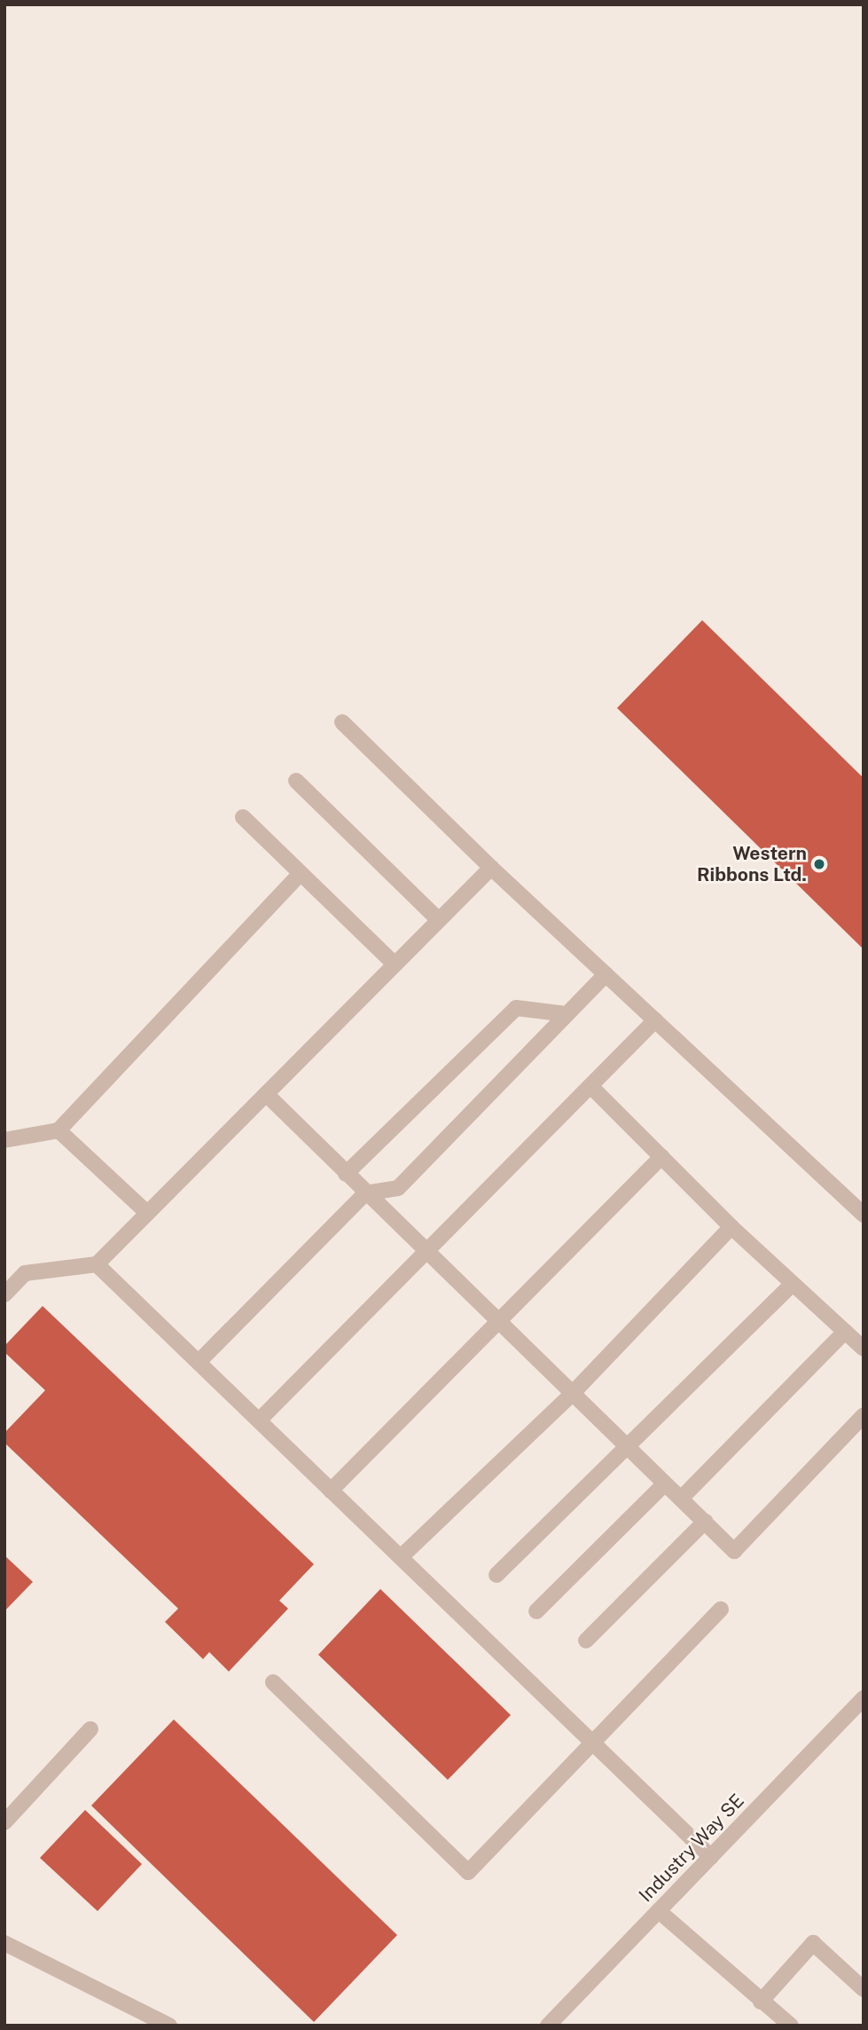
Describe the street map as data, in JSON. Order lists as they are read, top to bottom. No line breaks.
{"streets":{"street":["Industry Way SE"]},"places":["Western Ribbons Ltd."]}
